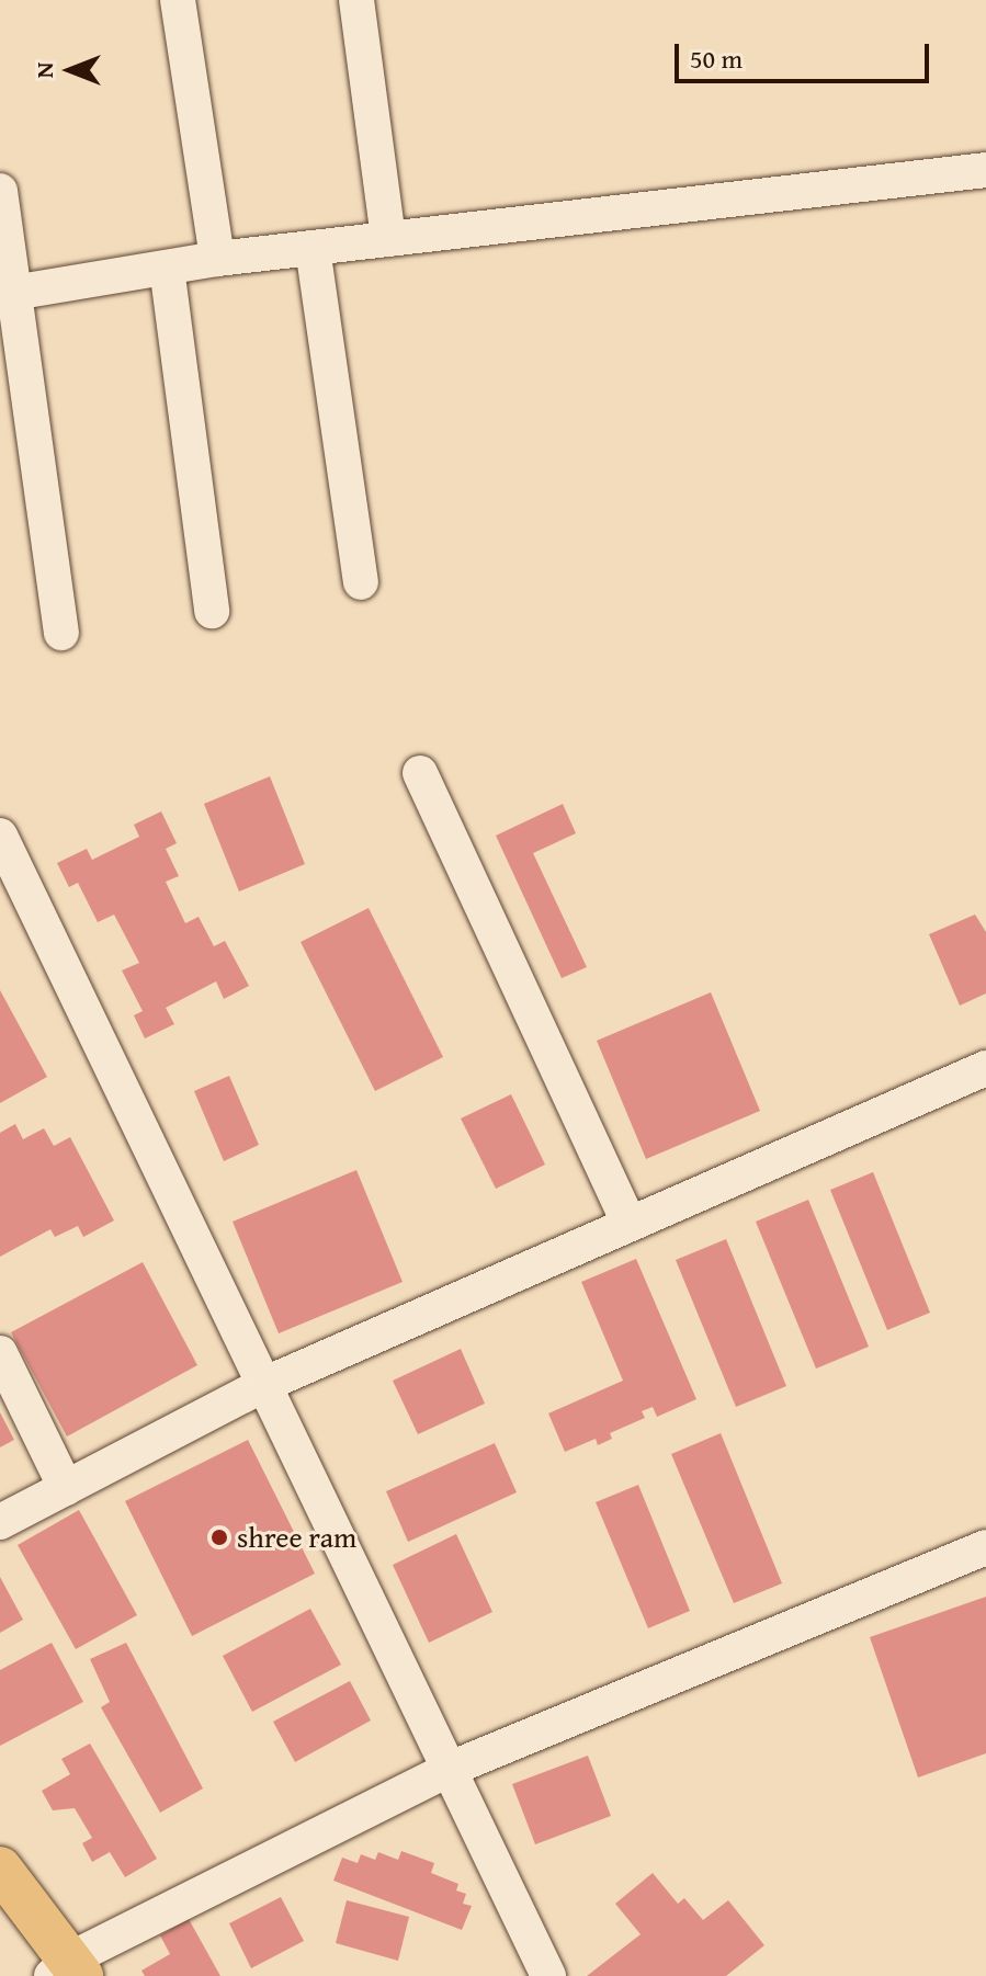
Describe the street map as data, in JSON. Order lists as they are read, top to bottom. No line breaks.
{"places":["shree ram"],"scale_bar":"50 m","north":"left"}
